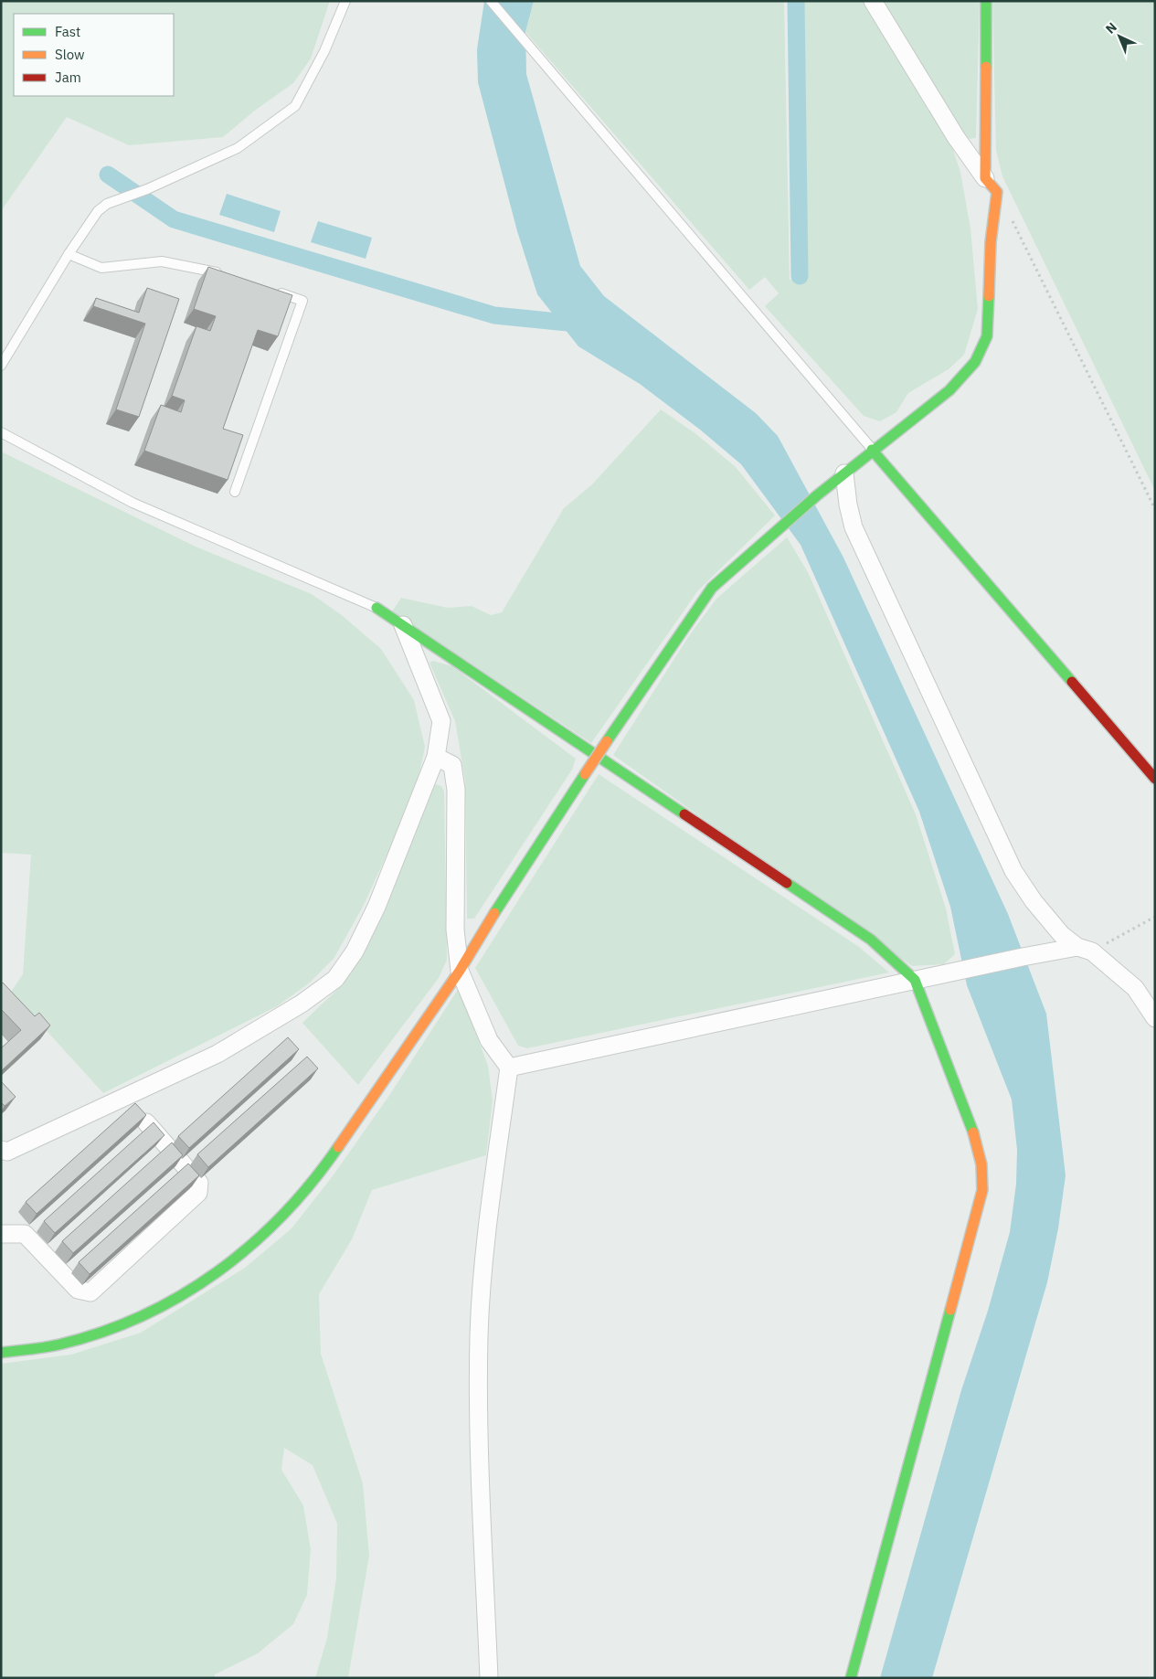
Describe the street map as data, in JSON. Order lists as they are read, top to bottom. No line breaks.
{"legend":["Fast","Slow","Jam"],"north":"top left"}
